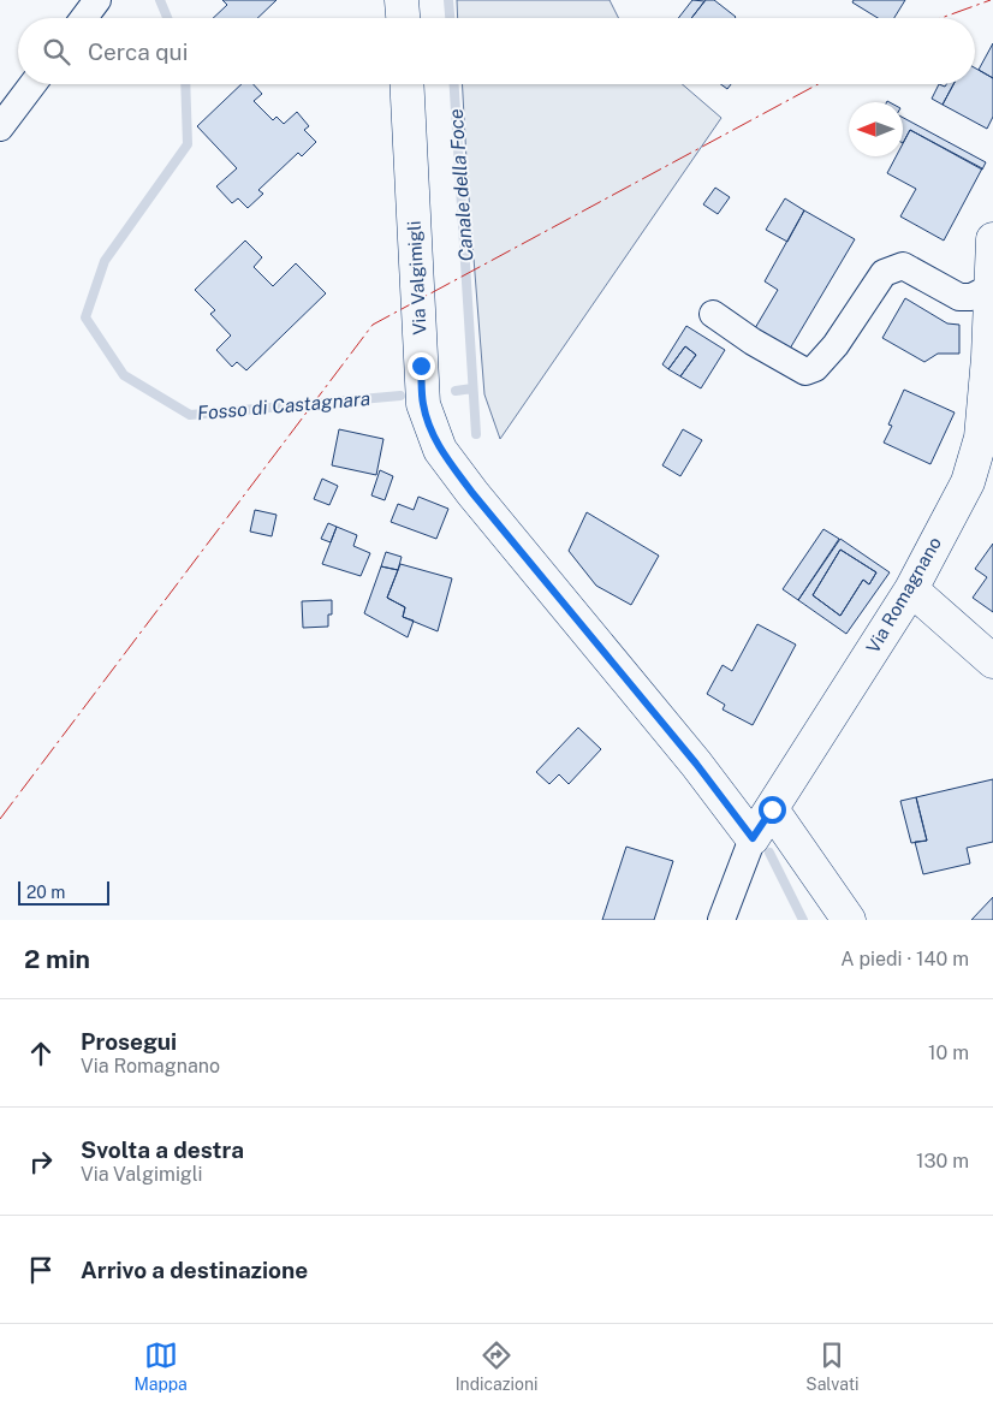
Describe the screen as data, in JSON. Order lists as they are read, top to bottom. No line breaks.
{"streets":{"street":["Via Valgimigli","Via Romagnano"]},"crossings":[["Via Valgimigli","Via Romagnano"]],"water":["Canale della Foce","Fosso di Castagnara"],"scale_bar":"20 m","north":"left","page":{"search":"Cerca qui","scale":"20 m","heading":["2 min","A piedi · 140 m"],"list":[["Prosegui","Via Romagnano","10 m"],["Svolta a destra","Via Valgimigli","130 m"],"Arrivo a destinazione"],"nav":["Mappa","Indicazioni","Salvati"]}}
